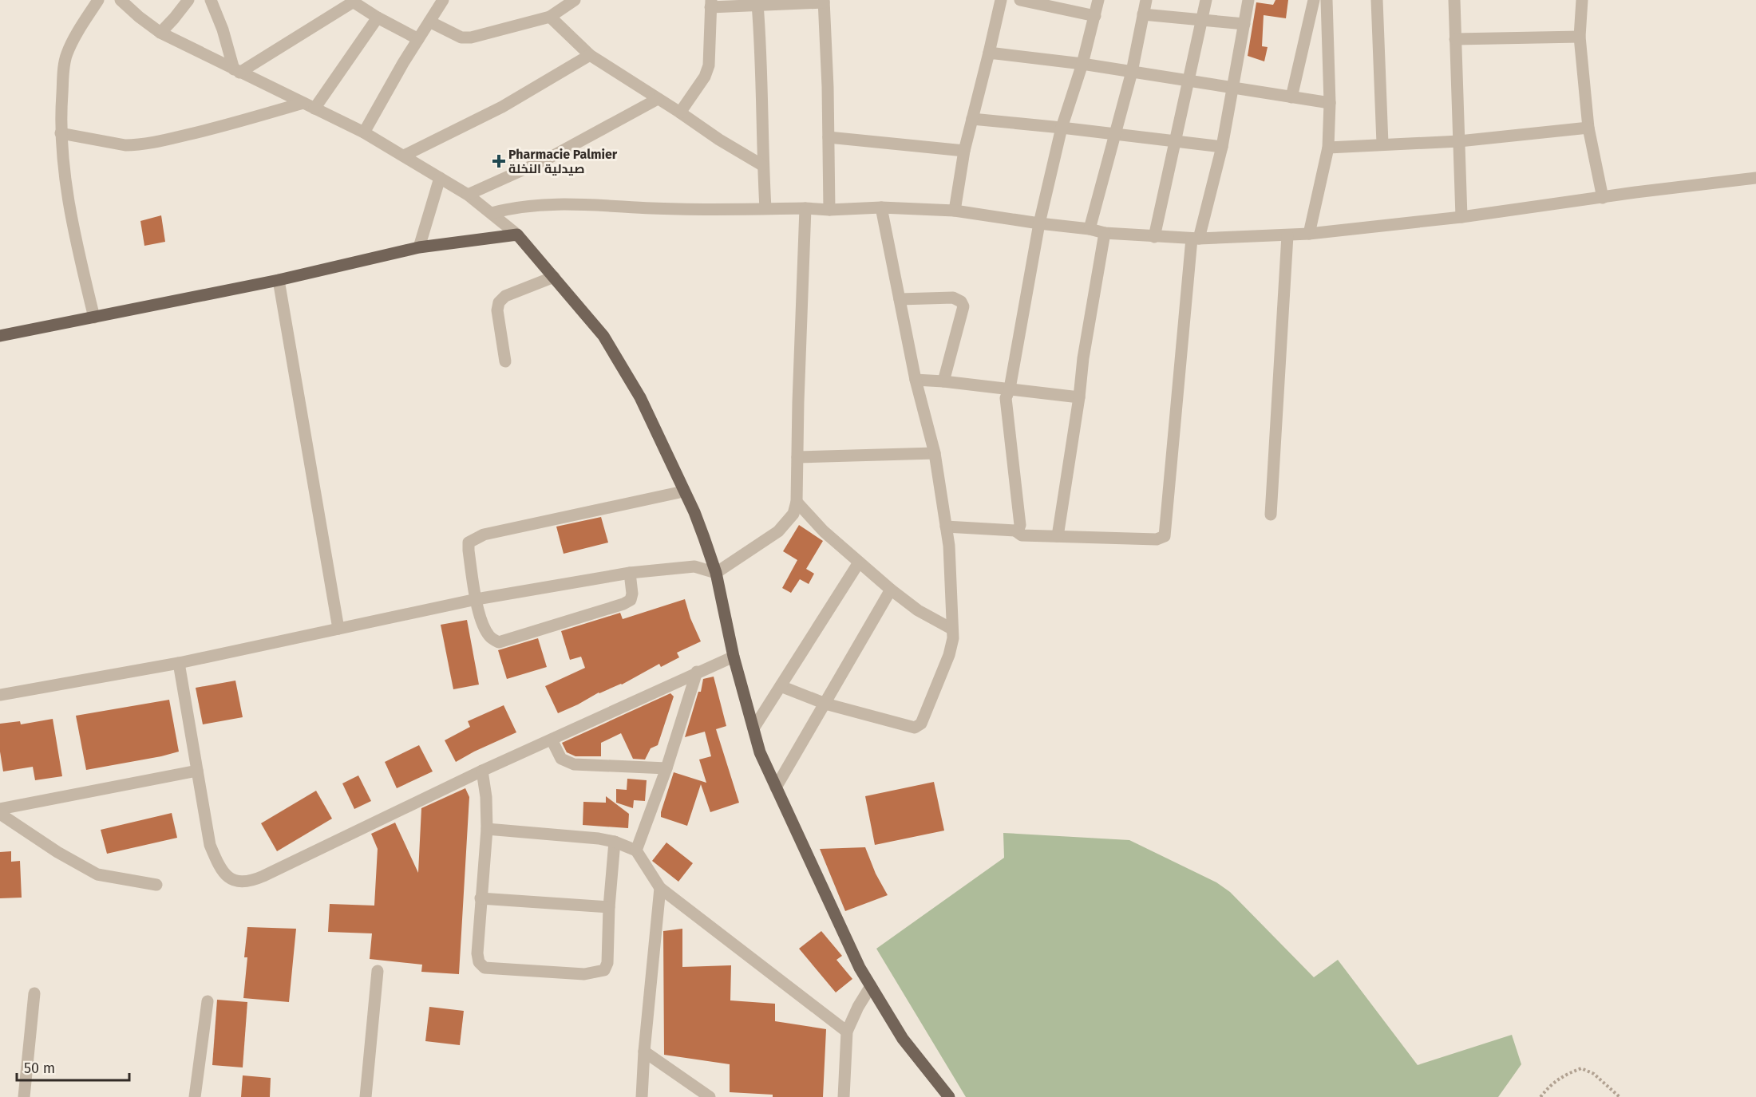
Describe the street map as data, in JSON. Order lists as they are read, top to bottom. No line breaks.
{"places":{"health":["Pharmacie Palmier صيدلية النخلة"]},"scale_bar":"50 m"}
